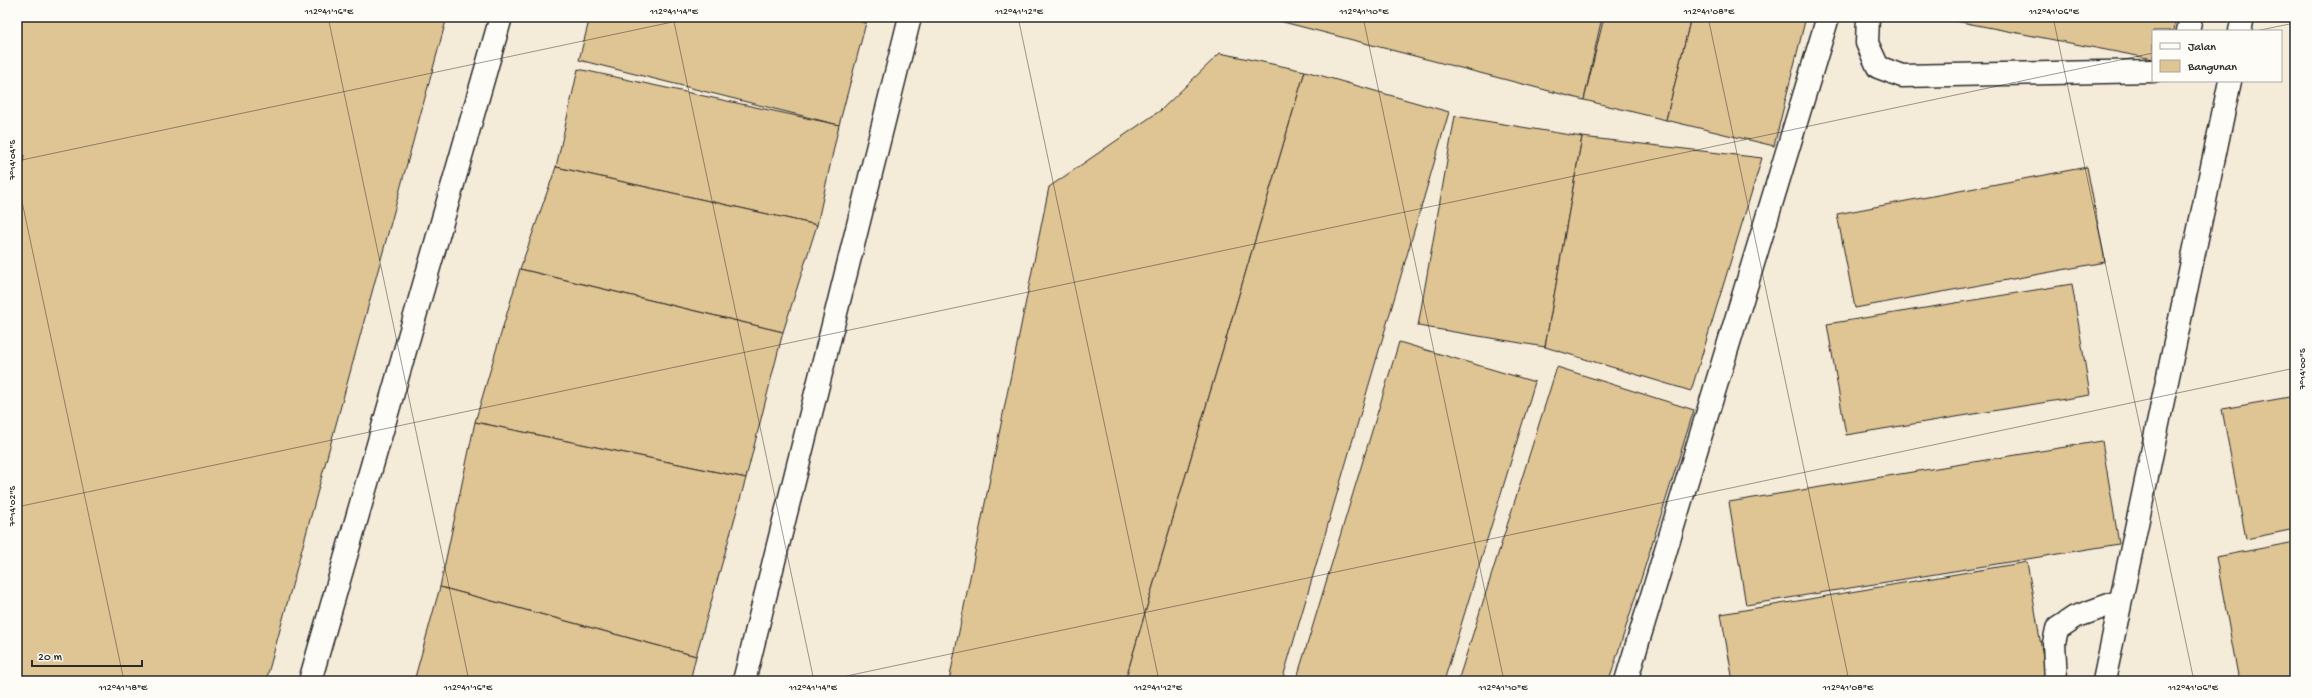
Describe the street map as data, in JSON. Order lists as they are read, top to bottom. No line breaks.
{"legend":["Jalan","Bangunan"],"scale_bar":"20 m","coordinates":["112°41'16\"E","112°41'14\"E","112°41'12\"E","112°41'10\"E","112°41'08\"E","112°41'06\"E","7°14'04\"S","7°14'00\"S","7°14'02\"S","112°41'18\"E"]}
